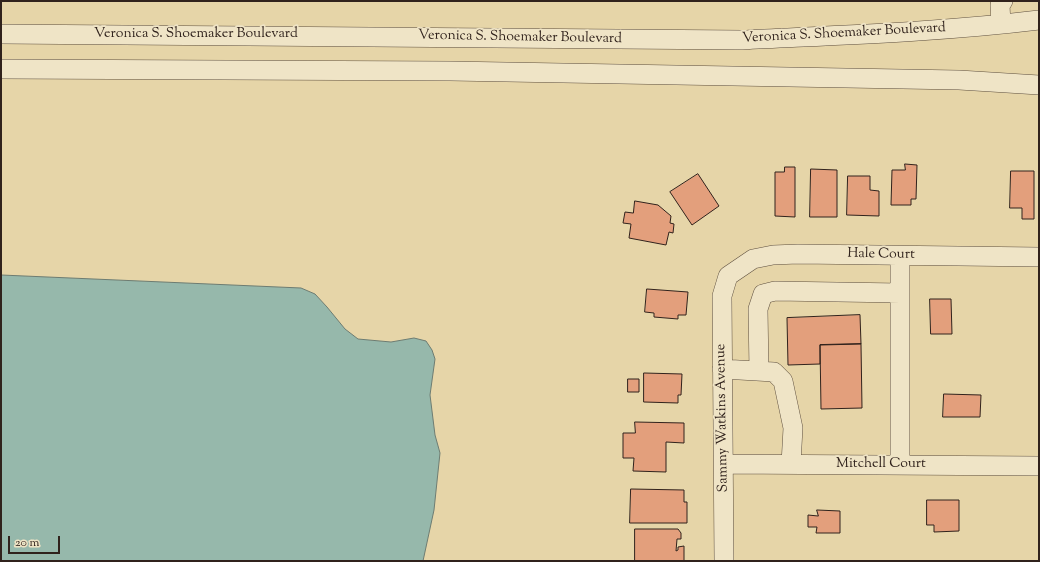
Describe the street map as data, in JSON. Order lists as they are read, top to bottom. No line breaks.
{"streets":{"street":["Veronica S. Shoemaker Boulevard","Hale Court","Sammy Watkins Avenue","Mitchell Court"]},"crossings":[["Hale Court","Sammy Watkins Avenue"],["Sammy Watkins Avenue","Mitchell Court"]],"scale_bar":"20 m"}
